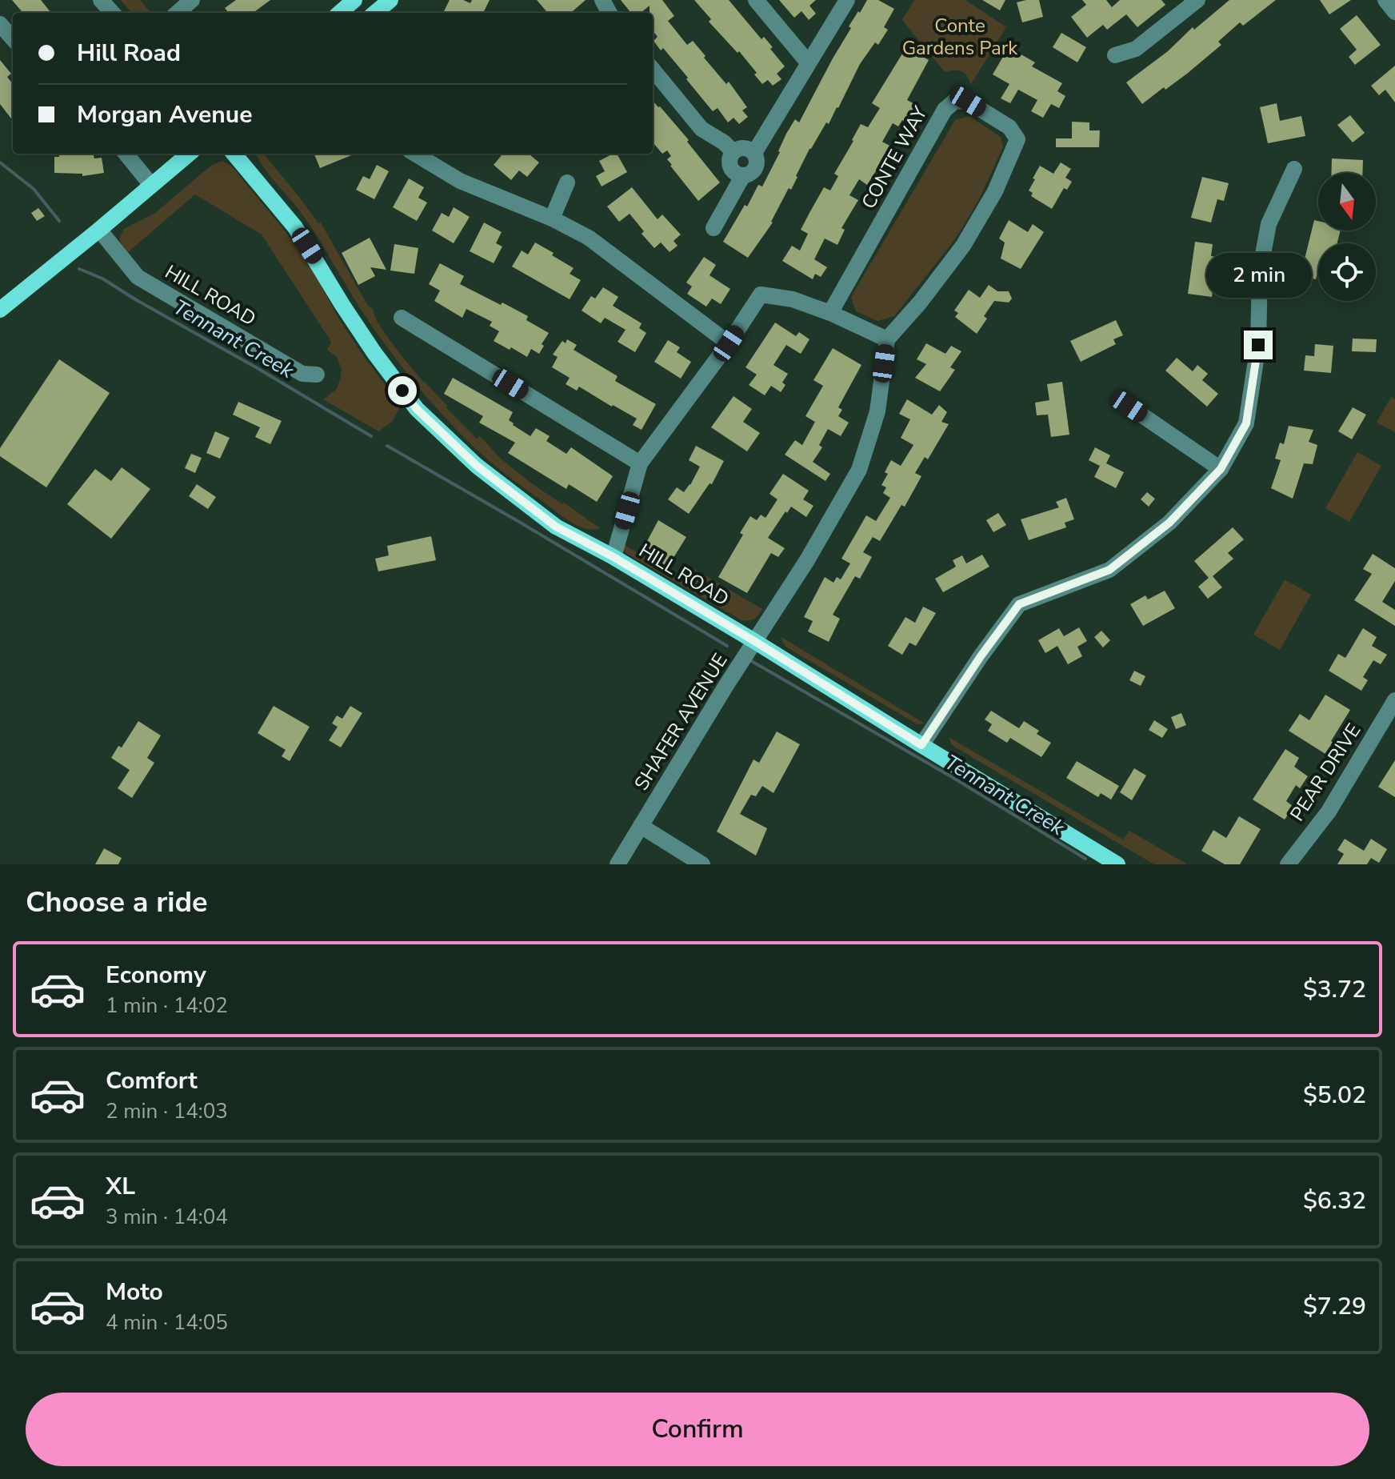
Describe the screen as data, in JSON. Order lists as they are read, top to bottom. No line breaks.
{"streets":{"main road":["HILL ROAD"],"street":["CONTE WAY","SHAFER AVENUE","PEAR DRIVE"]},"crossings":[["CONTE WAY","SHAFER AVENUE"],["HILL ROAD","SHAFER AVENUE"]],"water":["Tennant Creek"],"parks":["Conte Gardens Park"],"north":"bottom","page":{"banner":["Hill Road","Morgan Avenue"],"bubble":"2 min","heading":"Choose a ride","list":[{"name":"Economy","note":"1 min · 14:02","value":"$3.72"},{"name":"Comfort","note":"2 min · 14:03","value":"$5.02"},{"name":"XL","note":"3 min · 14:04","value":"$6.32"},{"name":"Moto","note":"4 min · 14:05","value":"$7.29"}],"buttons":"Confirm"}}
